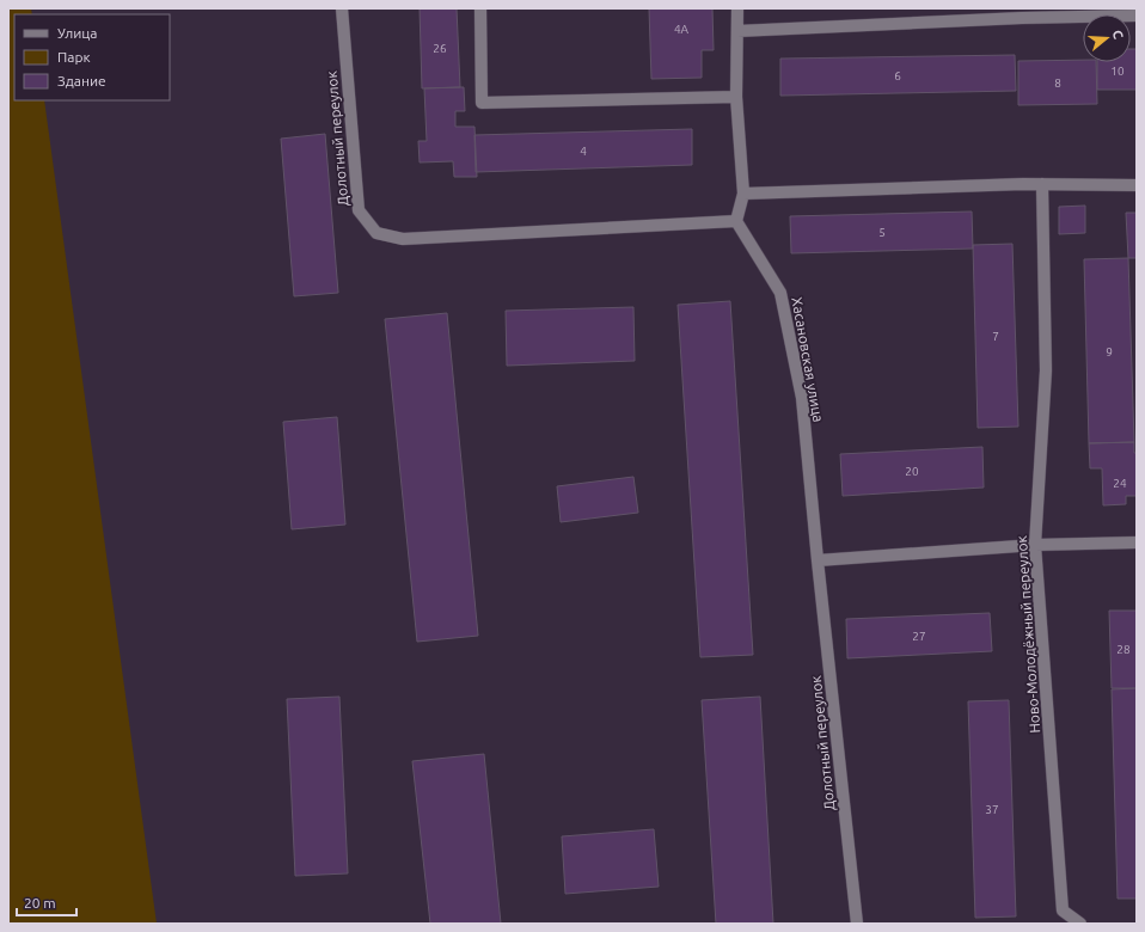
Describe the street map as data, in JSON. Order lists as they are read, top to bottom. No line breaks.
{"streets":{"street":["Долотный переулок","Хасановская улица","Ново-Молодёжный переулок"]},"crossings":[["Долотный переулок","Хасановская улица"]],"house_numbers":["4А","26","10","6","8","4","5","7","9","20","24","27","28","37"],"legend":["Улица","Парк","Здание"],"scale_bar":"20 m","north":"right"}
